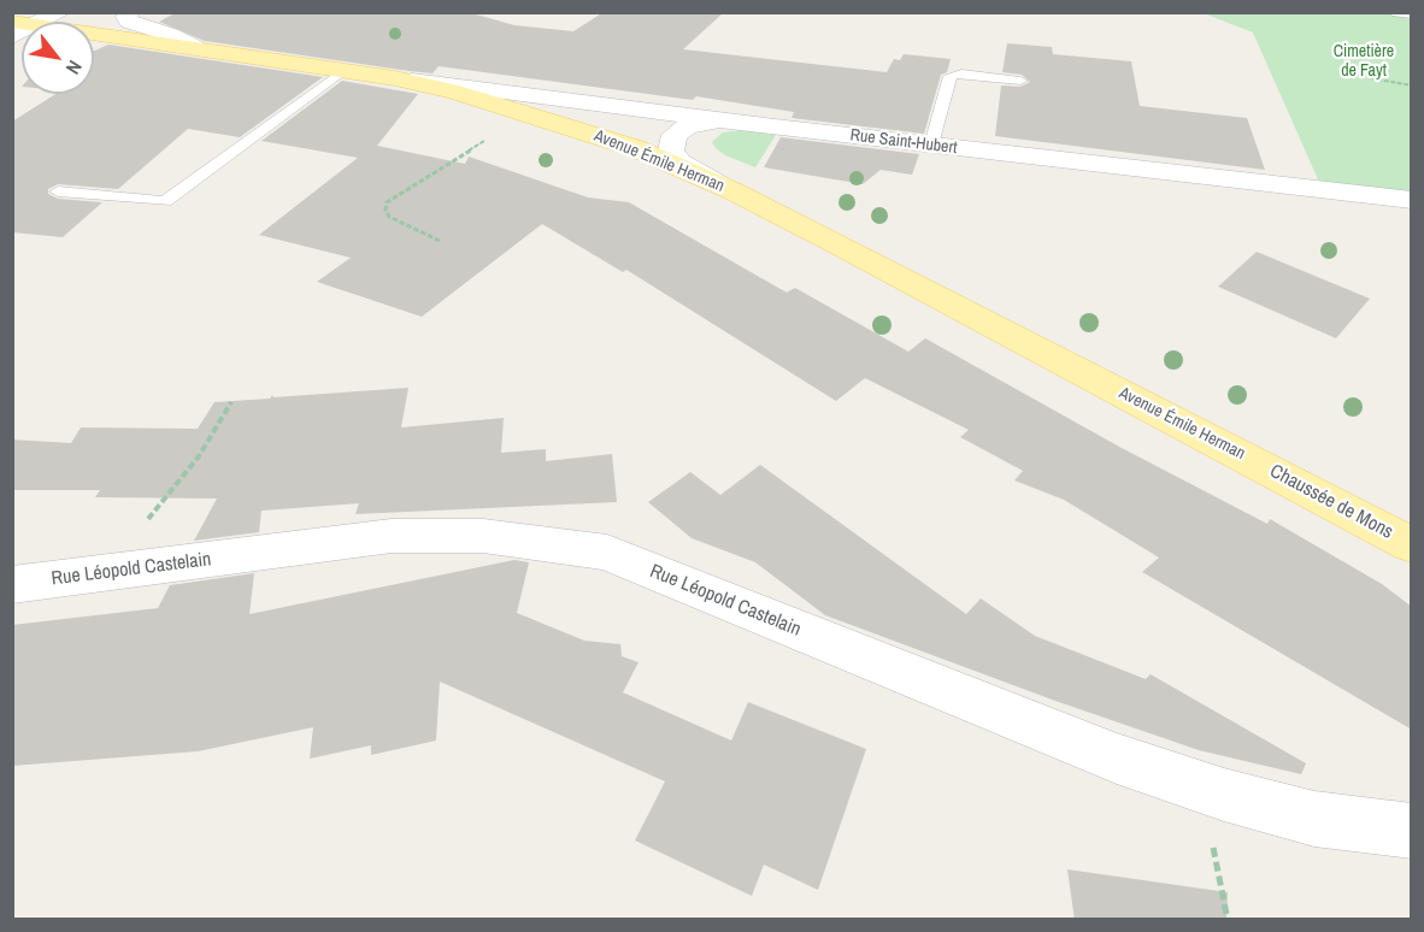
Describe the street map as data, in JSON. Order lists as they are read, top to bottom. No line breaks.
{"streets":{"main road":["Avenue Émile Herman","Chaussée de Mons"],"street":["Rue Saint-Hubert","Rue Léopold Castelain"]},"crossings":[["Rue Saint-Hubert","Avenue Émile Herman"],["Avenue Émile Herman","Chaussée de Mons"]],"parks":["Cimetière de Fayt"],"north":"bottom right"}
